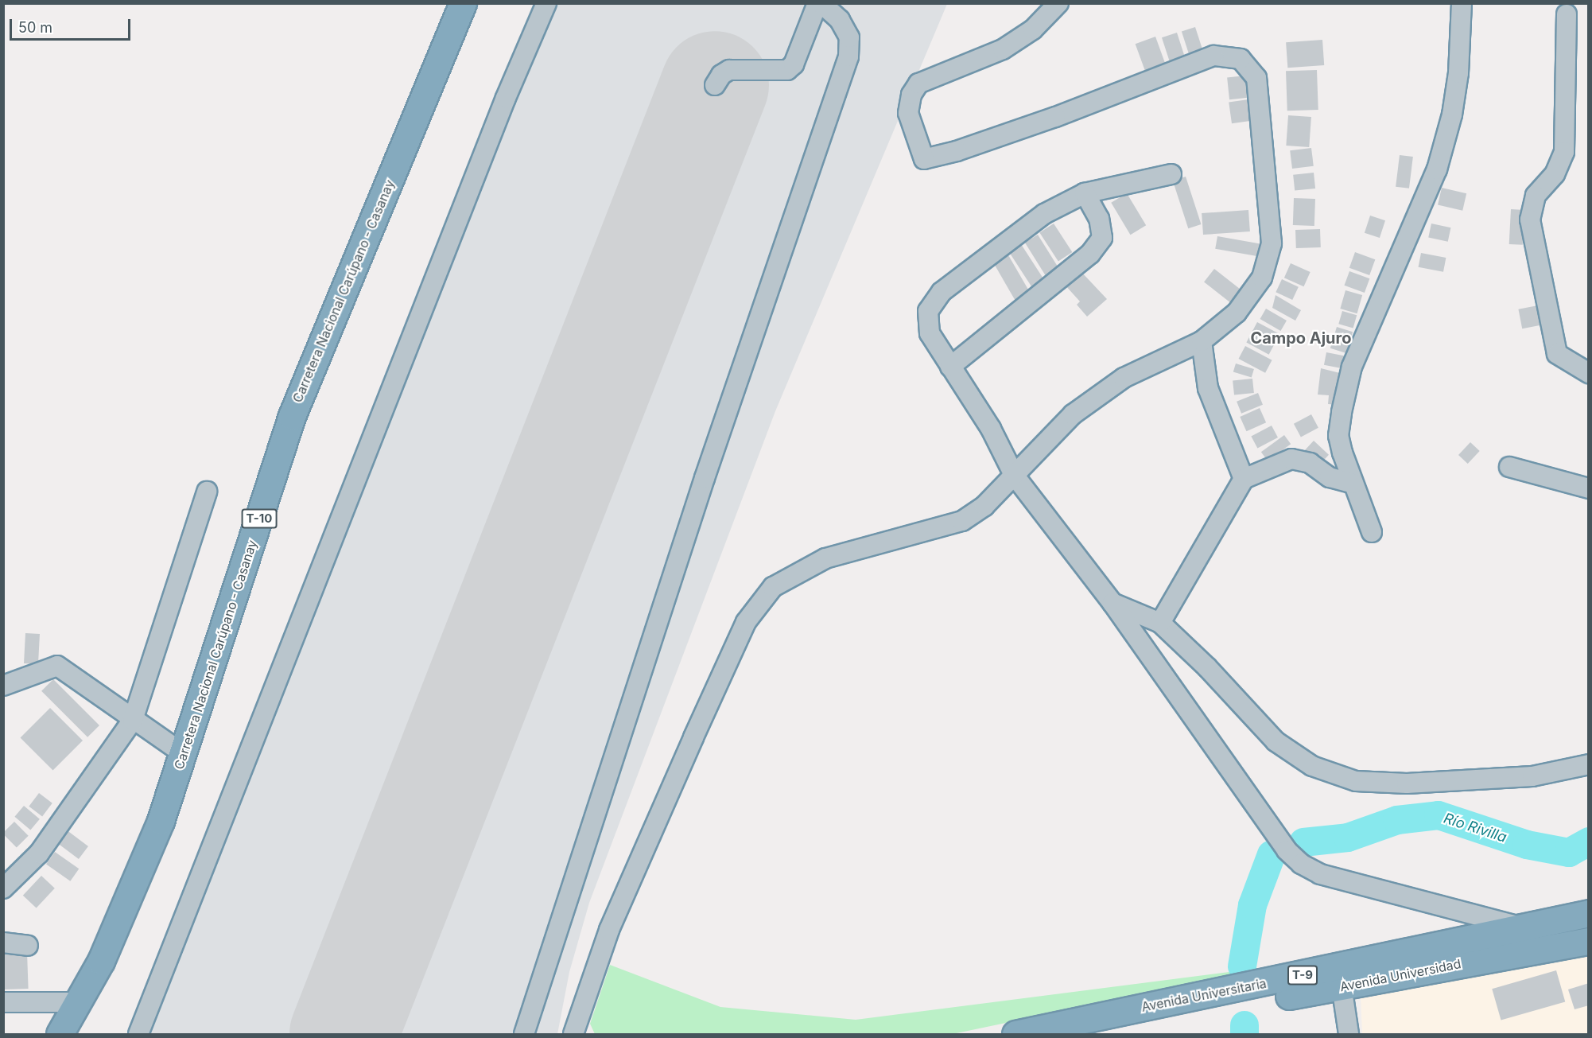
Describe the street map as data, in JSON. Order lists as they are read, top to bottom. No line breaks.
{"streets":{"highway":["Carretera Nacional Carúpano - Casanay","T-10","T-9","Avenida Universidad","Avenida Universitaria"]},"crossings":[["Avenida Universidad","Avenida Universitaria"]],"districts":["Campo Ajuro"],"water":["Río Rivilla"],"scale_bar":"50 m"}
